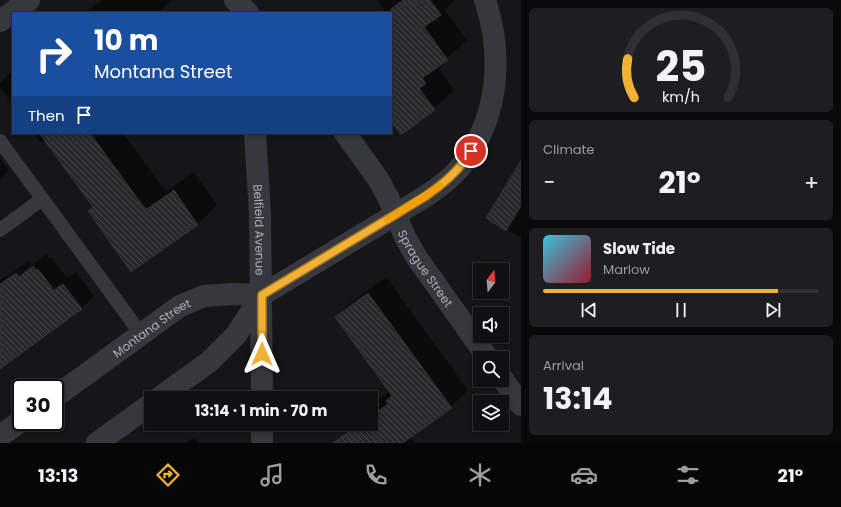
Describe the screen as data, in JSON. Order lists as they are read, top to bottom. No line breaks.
{"streets":{"street":["Belfield Avenue","Sprague Street","Montana Street"]},"crossings":[["Belfield Avenue","Montana Street"]],"north":"top","page":{"turn":["10 m","Montana Street"],"then":"Then","tile":["Climate",["Arrival","13:14"]],"heat":["−","21°","+"],"song":["Slow Tide","Marlow"],"limit":"30","trip":"13:14 · 1 min · 70 m","tabs":["13:13","21°"],"gauge":["25","km/h"]}}
